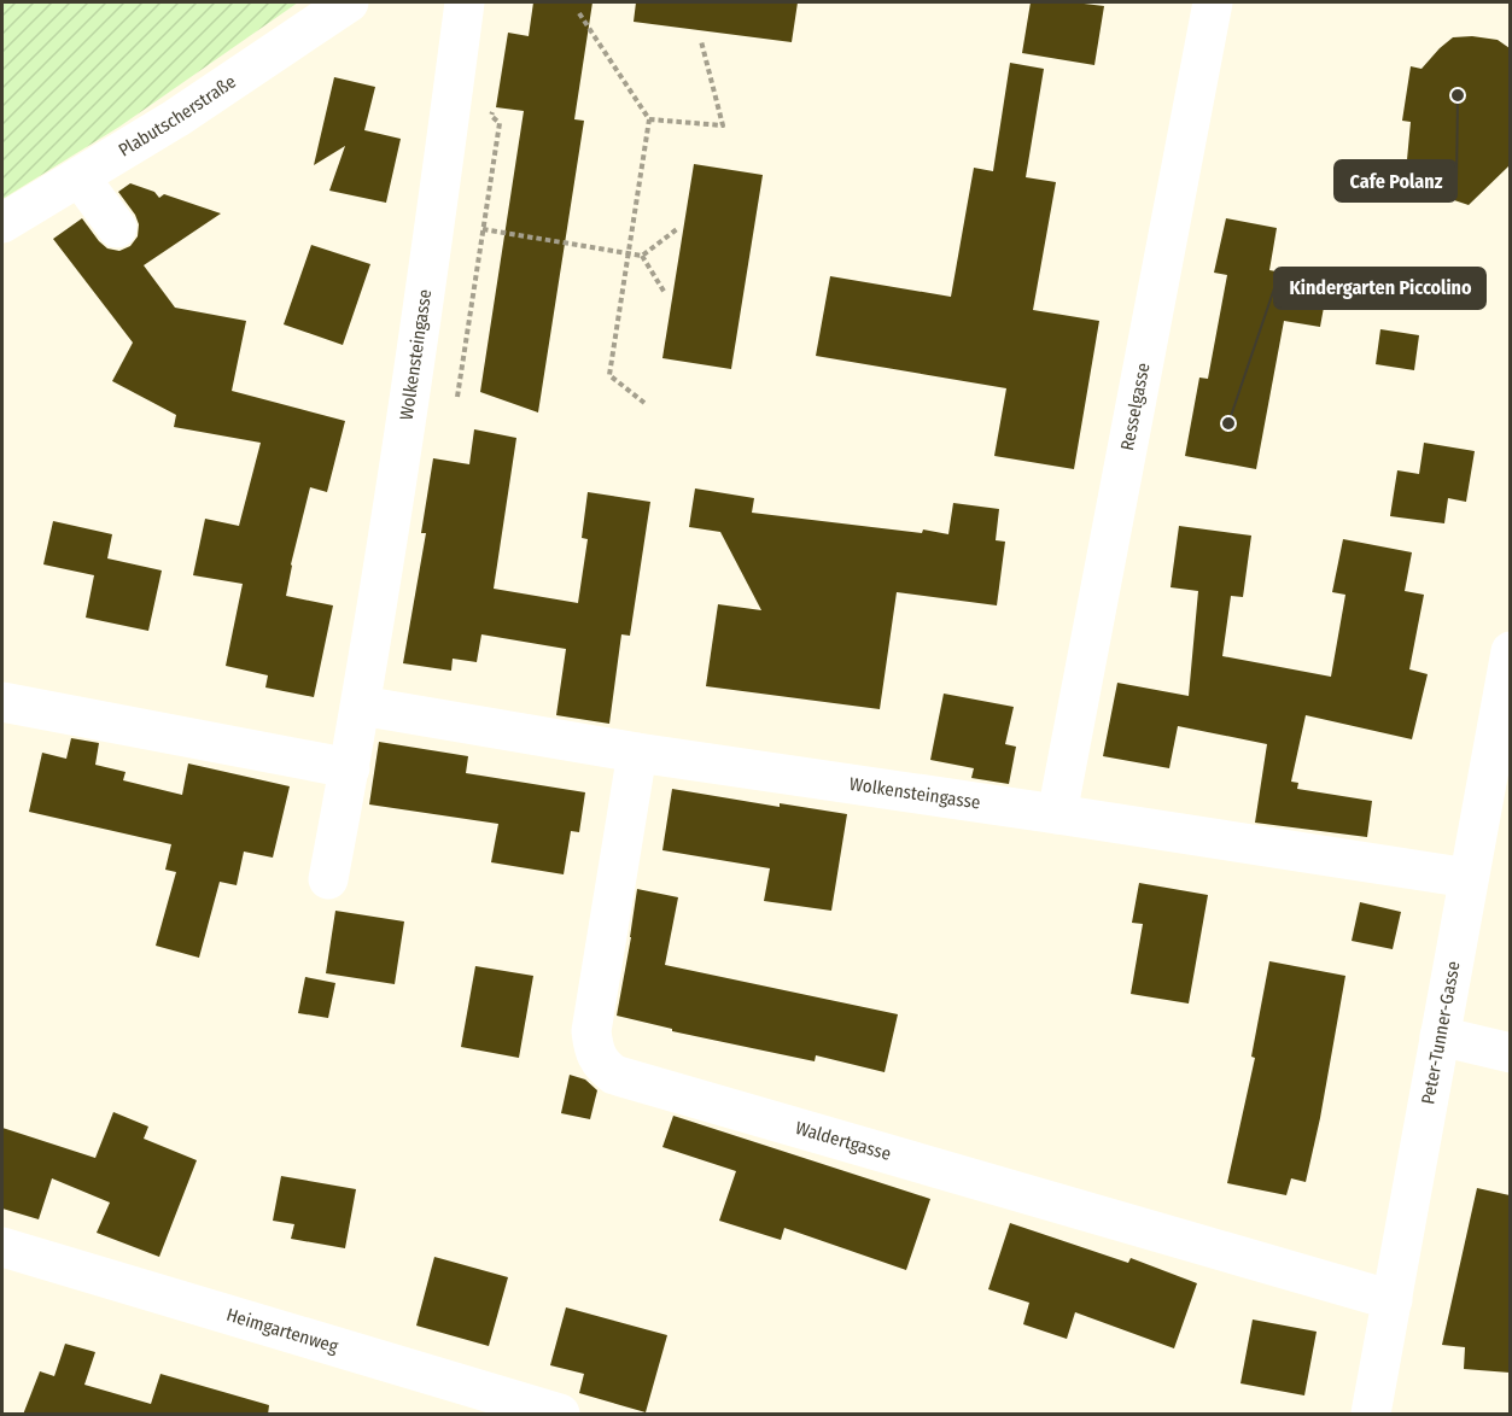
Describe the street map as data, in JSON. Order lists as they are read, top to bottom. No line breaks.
{"streets":{"street":["Plabutscherstraße","Wolkensteingasse","Resselgasse","Peter-Tunner-Gasse","Waldertgasse","Heimgartenweg"]},"crossings":[["Wolkensteingasse","Resselgasse"],["Wolkensteingasse","Peter-Tunner-Gasse"],["Wolkensteingasse","Waldertgasse"],["Peter-Tunner-Gasse","Waldertgasse"]],"places":["Cafe Polanz","Kindergarten Piccolino"]}
